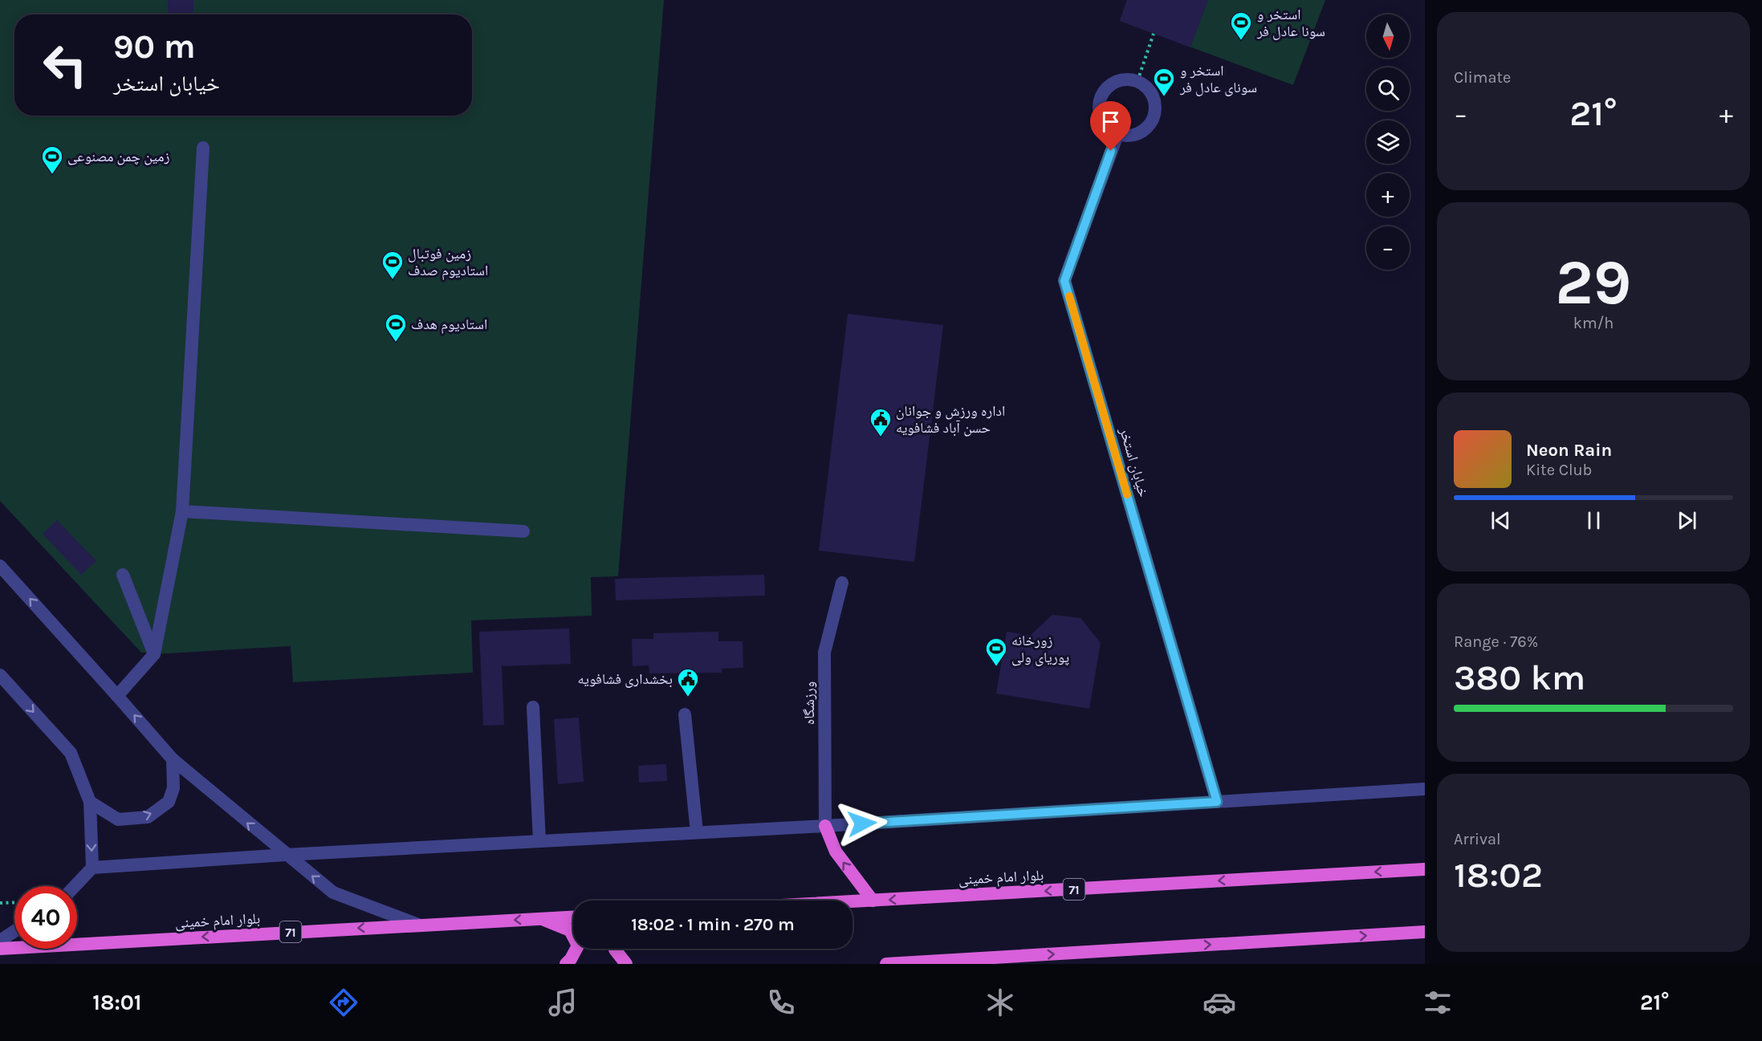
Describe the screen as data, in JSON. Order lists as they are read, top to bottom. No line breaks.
{"streets":{"highway":["بلوار امام خمینی","71"],"street":["خیابان استخر","ورزشگاه"]},"places":{"sports":["استخر و سونا عادل فر","استخر و سونای عادل فر","زمین چمن مصنوعی","زمین فوتبال استادیوم صدف","استادیوم هدف","زورخانه پوریای ولی"],"public building":["اداره ورزش و جوانان حسن آباد فشافویه","بخشداری فشافویه"]},"north":"bottom","page":{"tile":["Climate",["29","km/h"],["Range · 76%","380 km"],["Arrival","18:02"]],"map_buttons":["+","−"],"turn":["90 m","خیابان استخر"],"heat":["−","21°","+"],"song":["Neon Rain","Kite Club"],"limit":"40","trip":"18:02 · 1 min · 270 m","tabs":["18:01","21°"]}}
